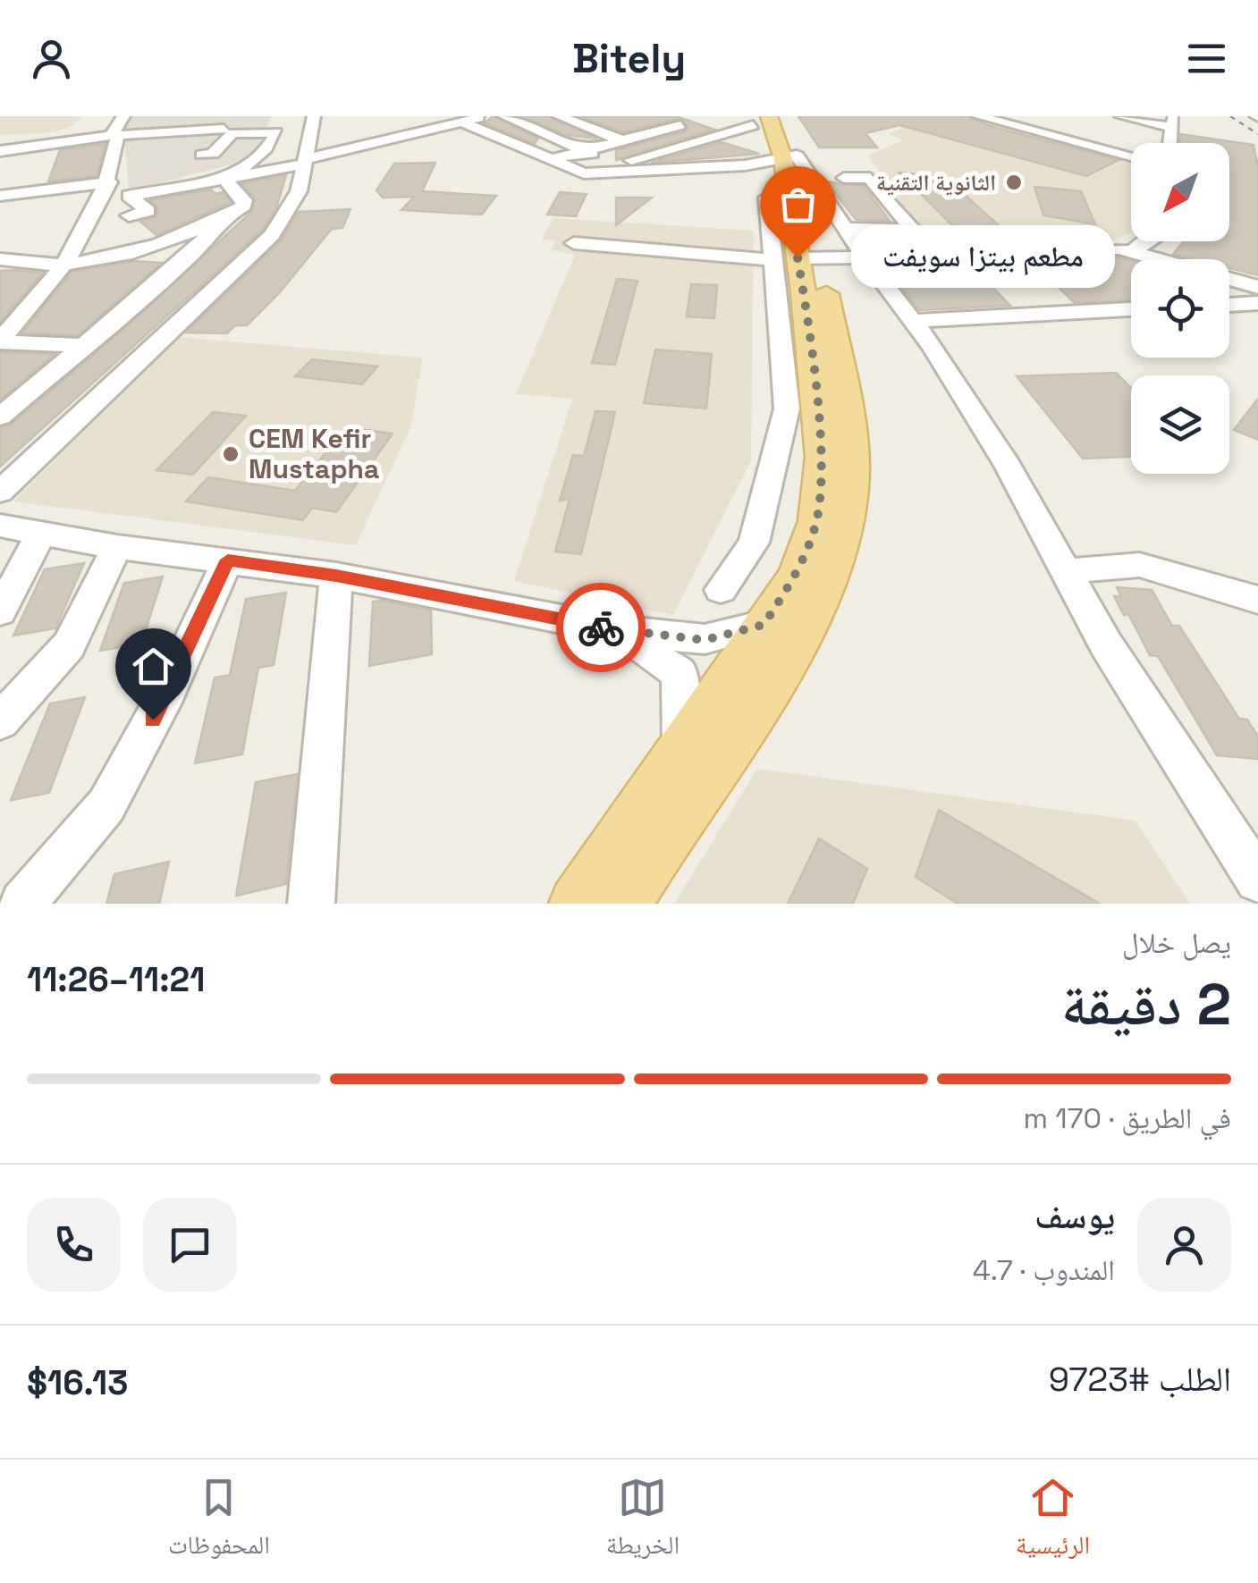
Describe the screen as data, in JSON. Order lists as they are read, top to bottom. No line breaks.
{"places":["الثانوية التقنية","مطعم بيتزا سويفت","CEM Kefir Mustapha"],"north":"bottom left","page":{"header":"Bitely","bubble":"مطعم بيتزا سويفت","heading":["2 دقيقة","يصل خلال","11:21–11:26"],"panel":["يوسف","المندوب · 4.7","الطلب #9723","$16.13"],"bar":"في الطريق · 170 m","tabs":["الرئيسية","الخريطة","المحفوظات"]}}
